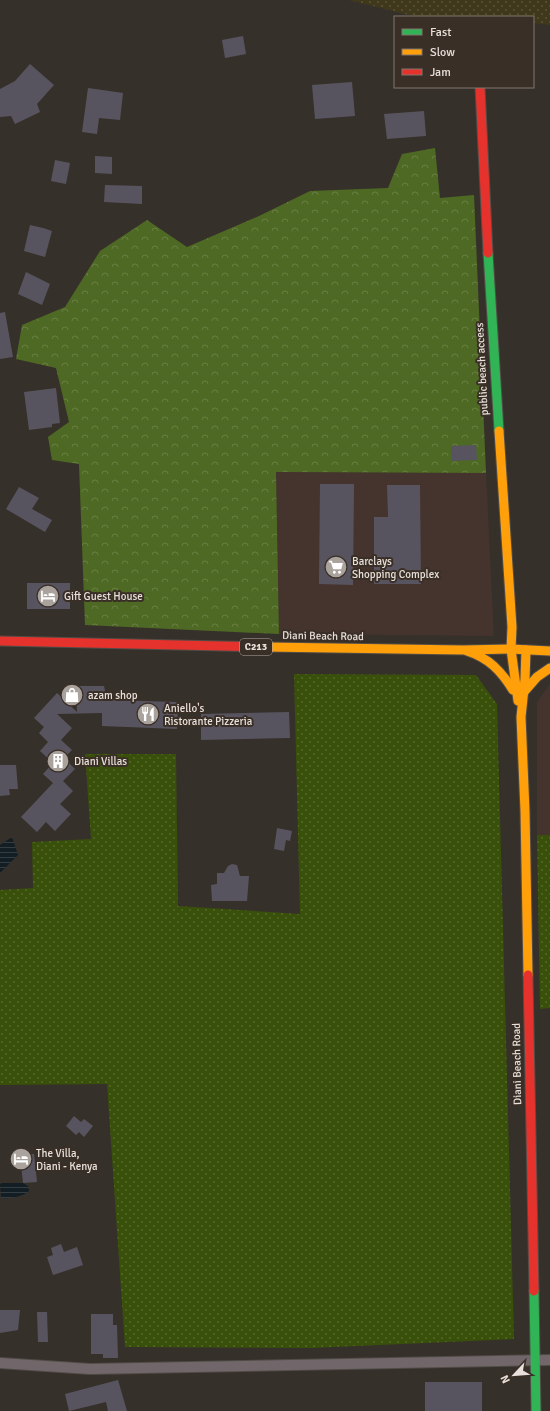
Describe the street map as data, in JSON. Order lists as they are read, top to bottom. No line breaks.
{"streets":{"main road":["public beach access","Diani Beach Road","C213"]},"crossings":[["public beach access","Diani Beach Road"]],"places":{"supermarket":["Barclays Shopping Complex"],"hotel":["Gift Guest House","The Villa, Diani - Kenya"],"shop":["azam shop"],"restaurant":["Aniello's Ristorante Pizzeria"],"building":["Diani Villas"]},"legend":["Fast","Slow","Jam"],"north":"bottom left"}
